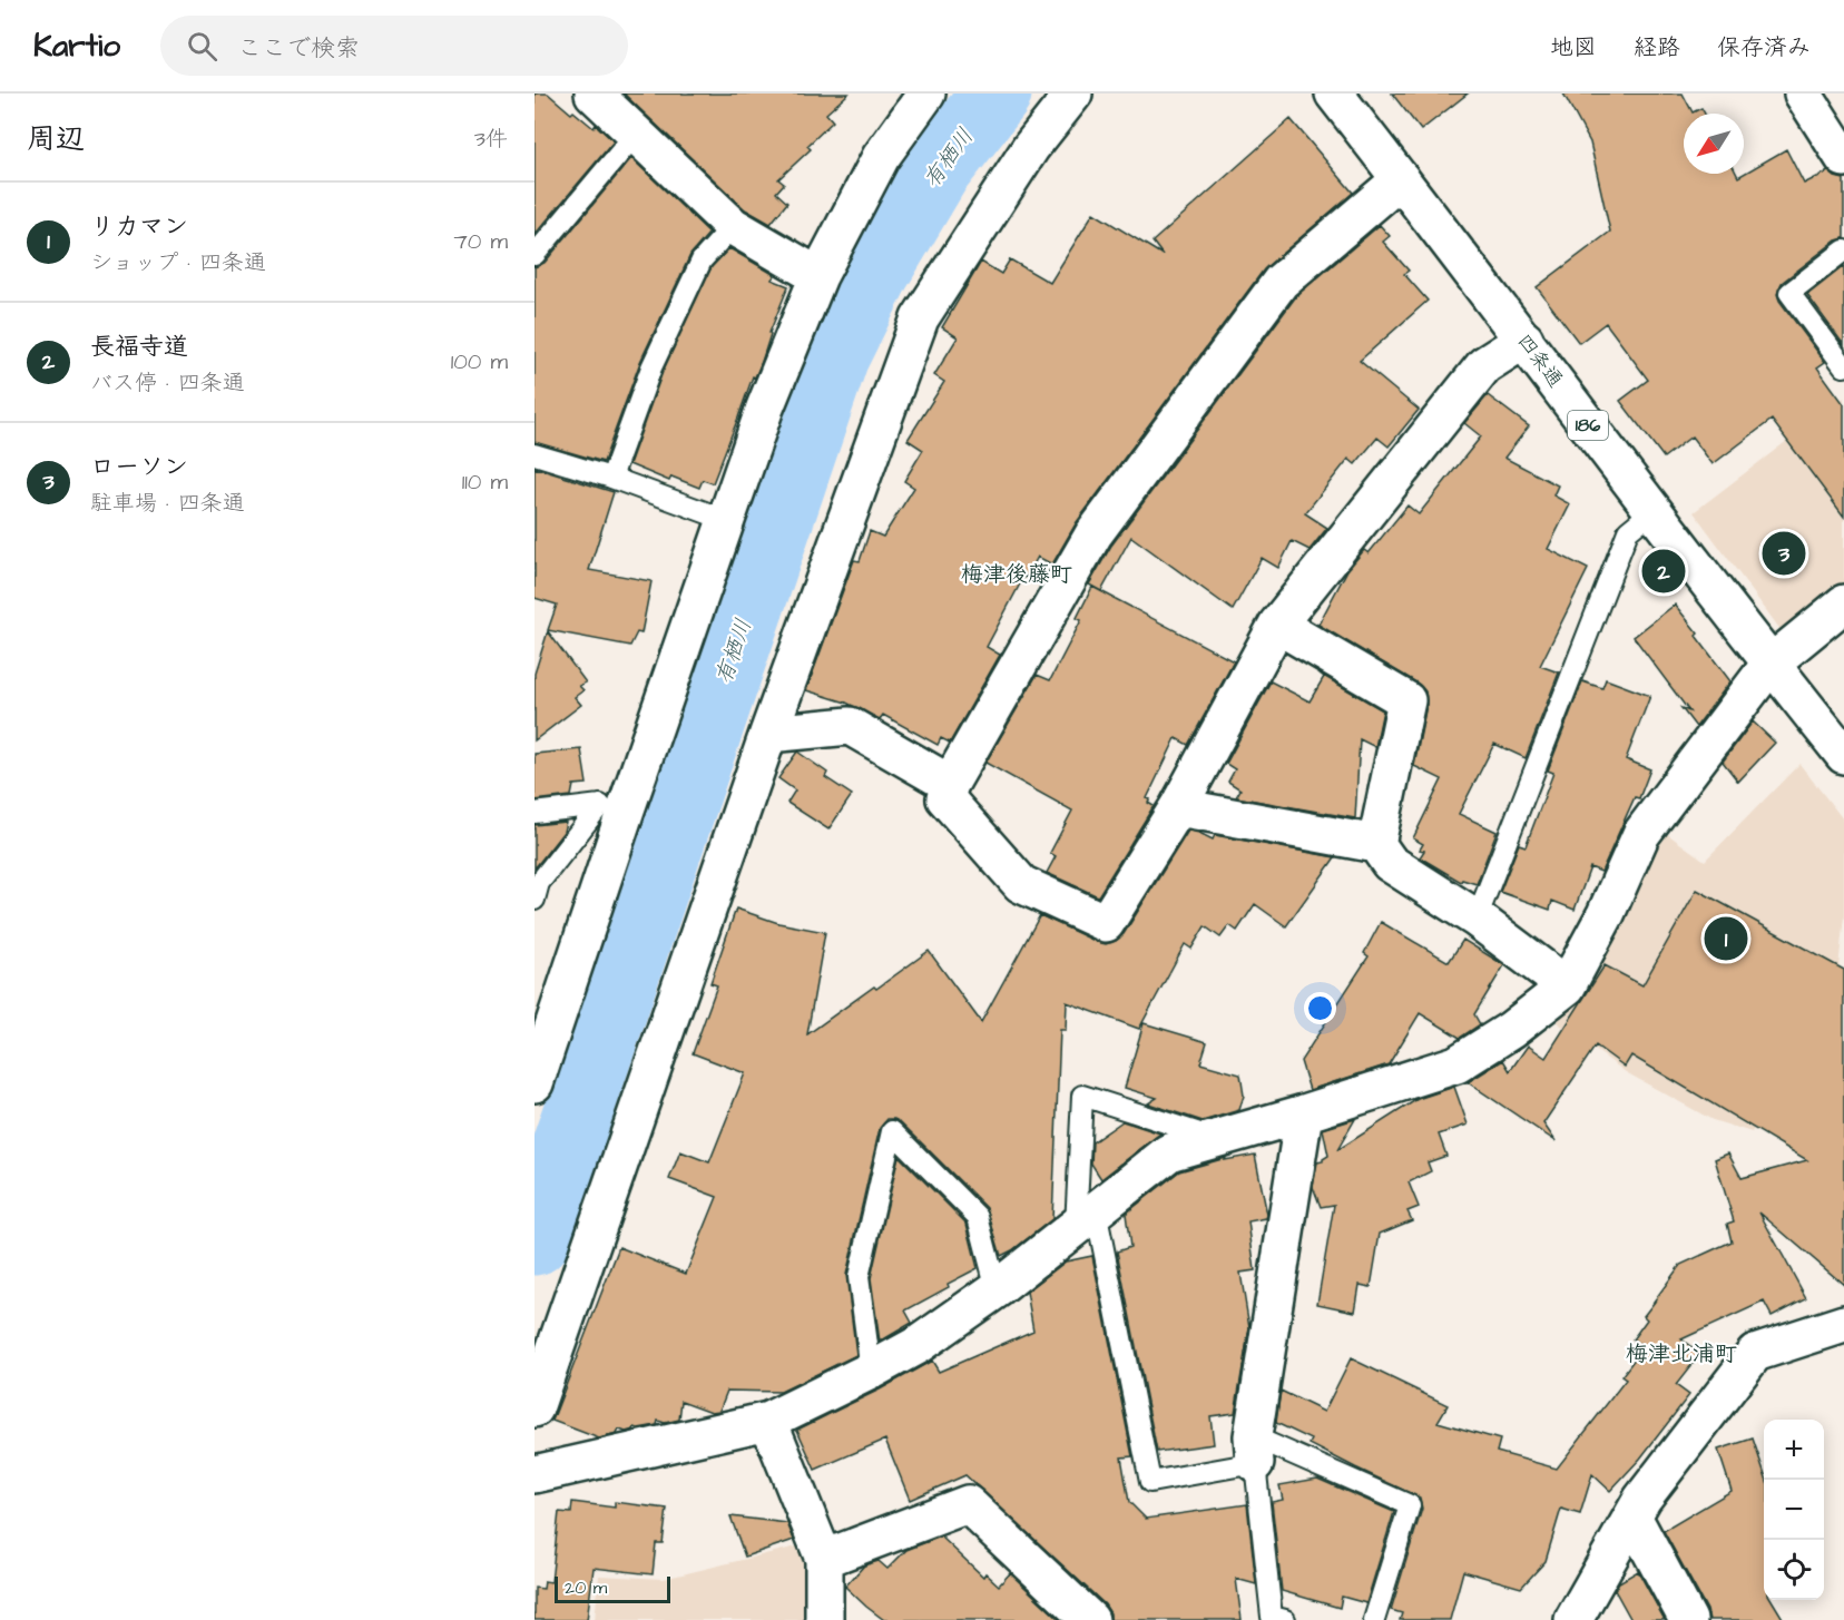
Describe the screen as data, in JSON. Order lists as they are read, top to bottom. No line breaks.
{"streets":{"street":["四条通","186"]},"districts":["梅津後藤町","梅津北浦町"],"water":["有栖川"],"scale_bar":"20 m","north":"bottom left","page":{"header":"Kartio","search":"ここで検索","nav":["地図","経路","保存済み"],"heading":["周辺","3件"],"list":[{"mark":"1","name":"リカマン","note":"ショップ · 四条通","value":"70 m"},{"mark":"2","name":"長福寺道","note":"バス停 · 四条通","value":"100 m"},{"mark":"3","name":"ローソン","note":"駐車場 · 四条通","value":"110 m"}],"pins":["3","2","1"],"map_buttons":["+","−"],"scale":"20 m"}}
